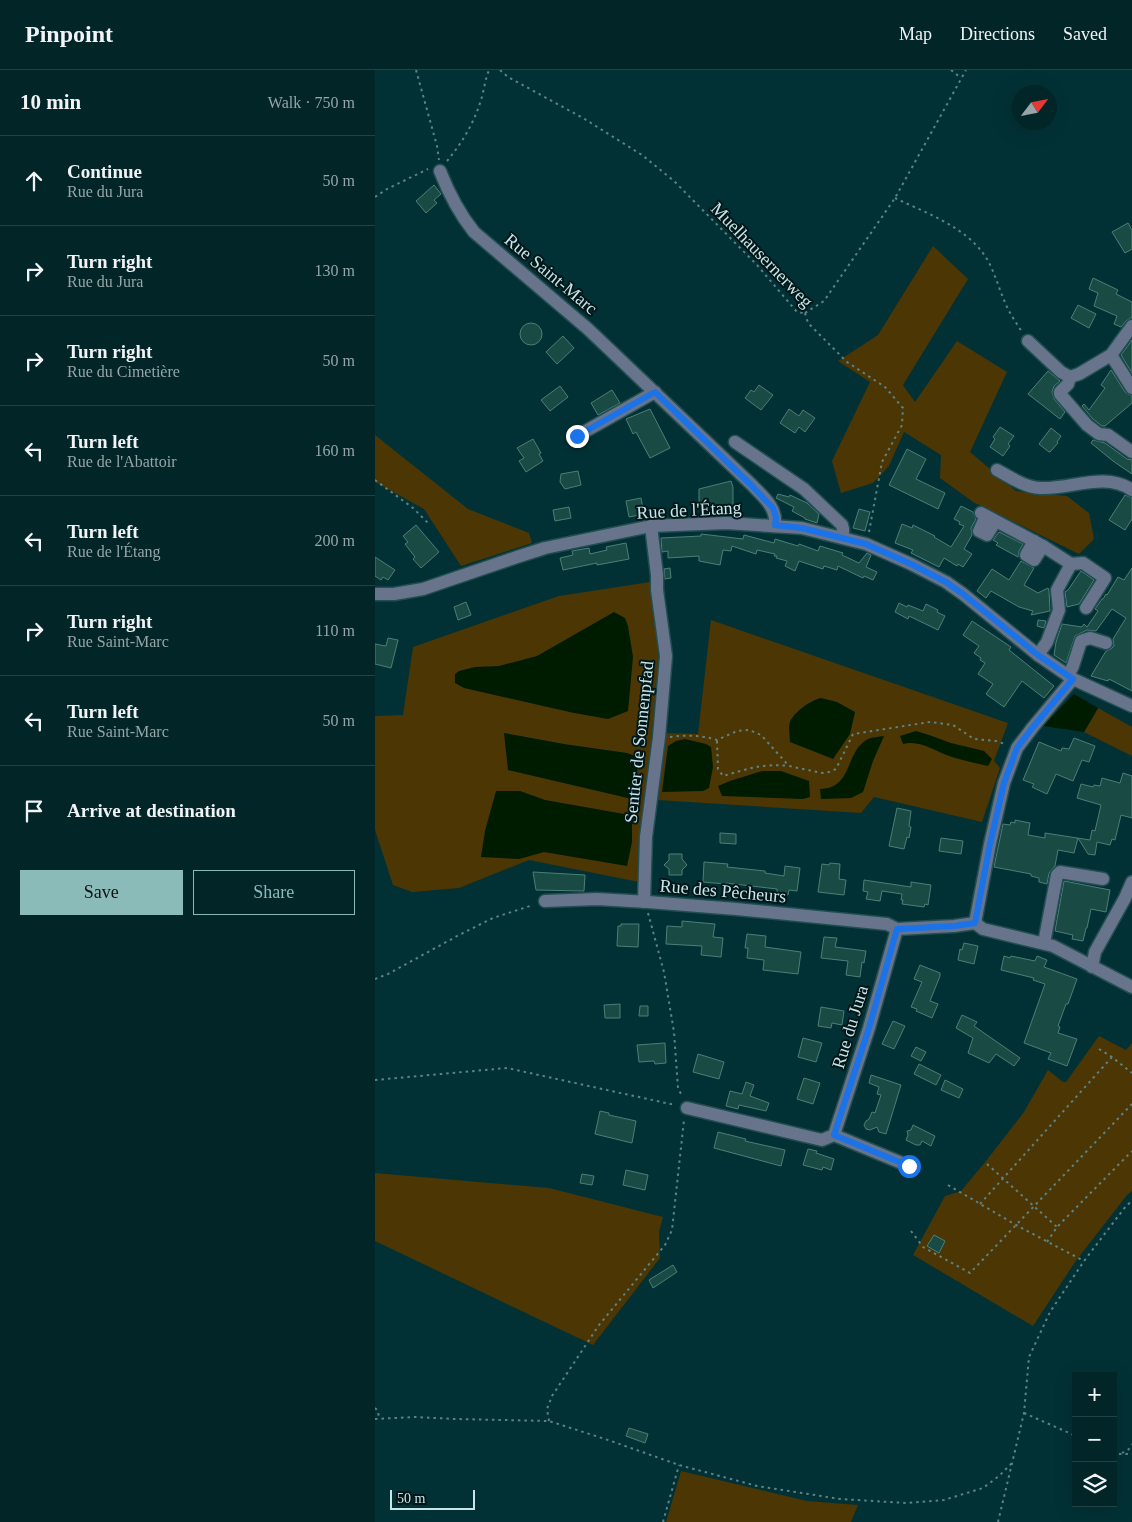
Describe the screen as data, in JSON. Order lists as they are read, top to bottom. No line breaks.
{"streets":{"street":["Rue Saint-Marc","Rue de l'Étang","Sentier de Sonnenpfad","Rue des Pêcheurs","Rue du Jura"],"path":["Muelhausernerweg"]},"crossings":[["Muelhausernerweg","Rue de l'Étang"],["Rue Saint-Marc","Rue de l'Étang"],["Rue de l'Étang","Sentier de Sonnenpfad"],["Sentier de Sonnenpfad","Rue des Pêcheurs"],["Rue des Pêcheurs","Rue du Jura"]],"scale_bar":"50 m","north":"top right","page":{"header":"Pinpoint","nav":["Map","Directions","Saved"],"heading":["10 min","Walk · 750 m"],"list":[["Continue","Rue du Jura","50 m"],["Turn right","Rue du Jura","130 m"],["Turn right","Rue du Cimetière","50 m"],["Turn left","Rue de l'Abattoir","160 m"],["Turn left","Rue de l'Étang","200 m"],["Turn right","Rue Saint-Marc","110 m"],["Turn left","Rue Saint-Marc","50 m"],"Arrive at destination"],"buttons":["Save","Share"],"map_buttons":["+","−"],"scale":"50 m"}}
